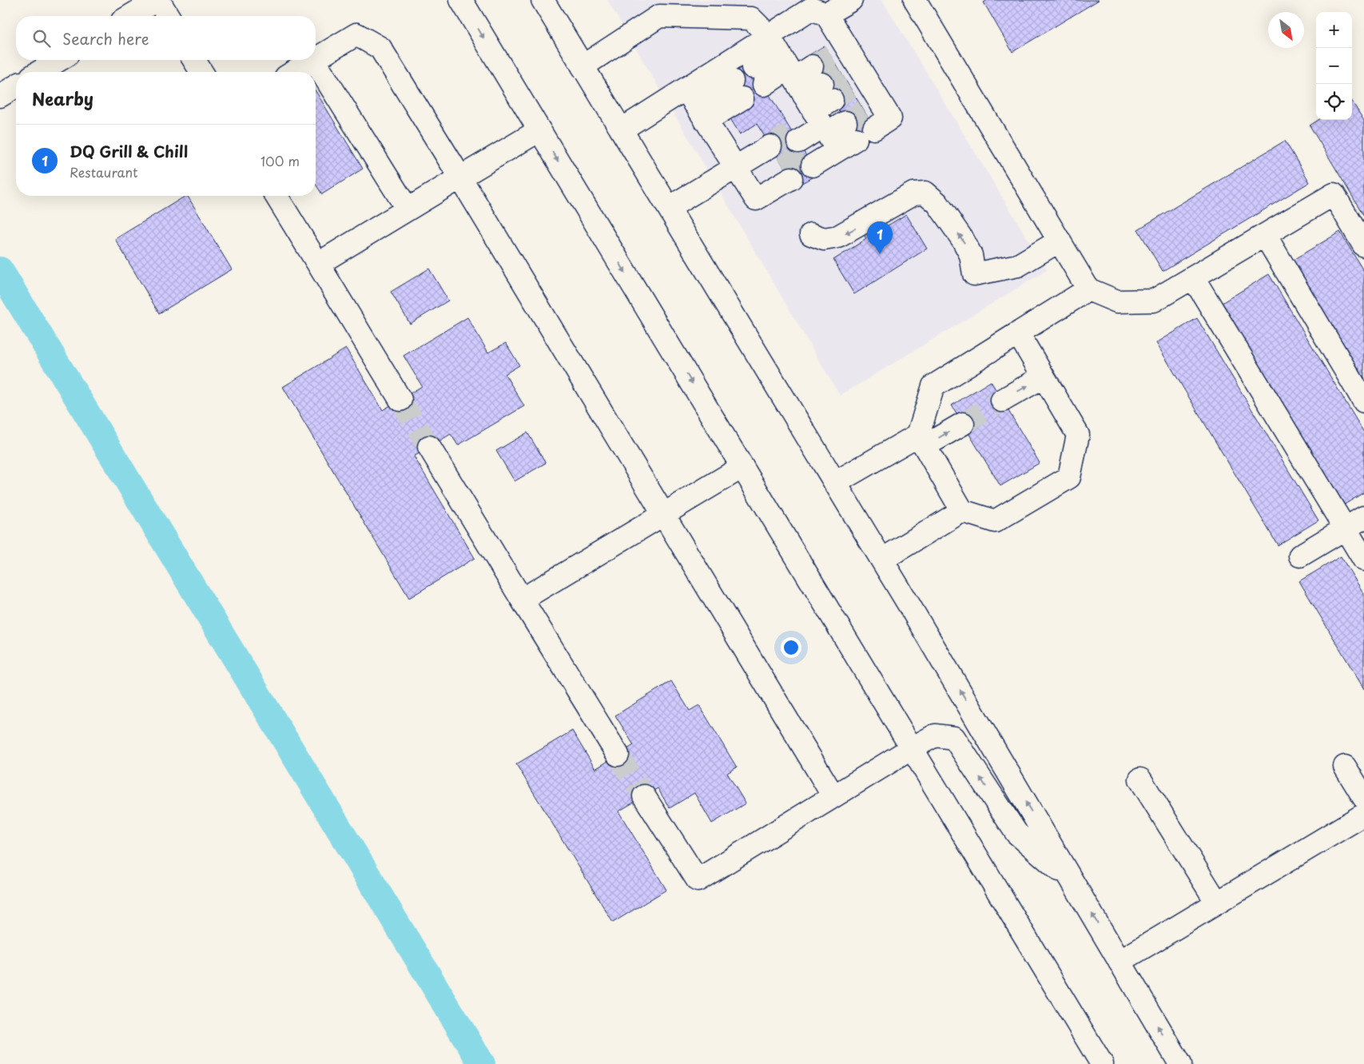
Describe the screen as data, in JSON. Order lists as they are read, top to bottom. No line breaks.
{"north":"bottom right","page":{"map_buttons":["+","−"],"search":"Search here","heading":"Nearby","list":[{"mark":"1","name":"DQ Grill & Chill","note":"Restaurant","value":"100 m"}],"pins":"1"}}
